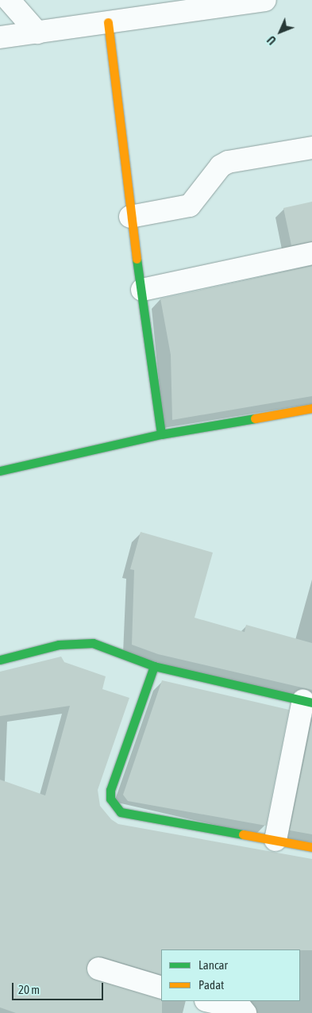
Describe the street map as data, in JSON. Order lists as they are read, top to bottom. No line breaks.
{"legend":["Lancar","Padat"],"scale_bar":"20 m","north":"bottom left"}
